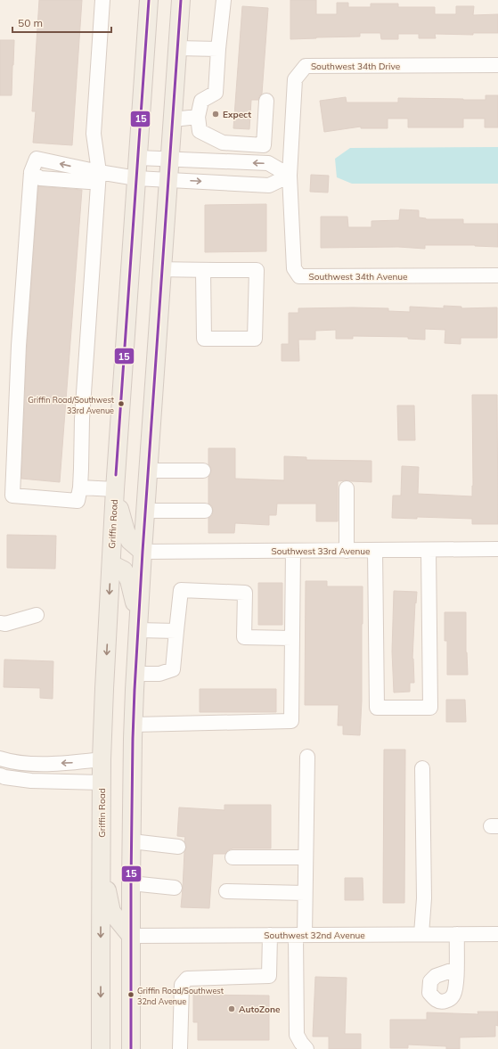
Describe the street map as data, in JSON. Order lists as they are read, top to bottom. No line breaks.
{"streets":{"main road":["Griffin Road"],"street":["Southwest 34th Drive","Southwest 34th Avenue","Southwest 33rd Avenue","Southwest 32nd Avenue"]},"crossings":[["Southwest 34th Drive","Southwest 34th Avenue"]],"places":["Expect","Griffin Road/Southwest 33rd Avenue","Griffin Road/Southwest 32nd Avenue","AutoZone"],"lines":["transit line 15"],"scale_bar":"50 m"}
